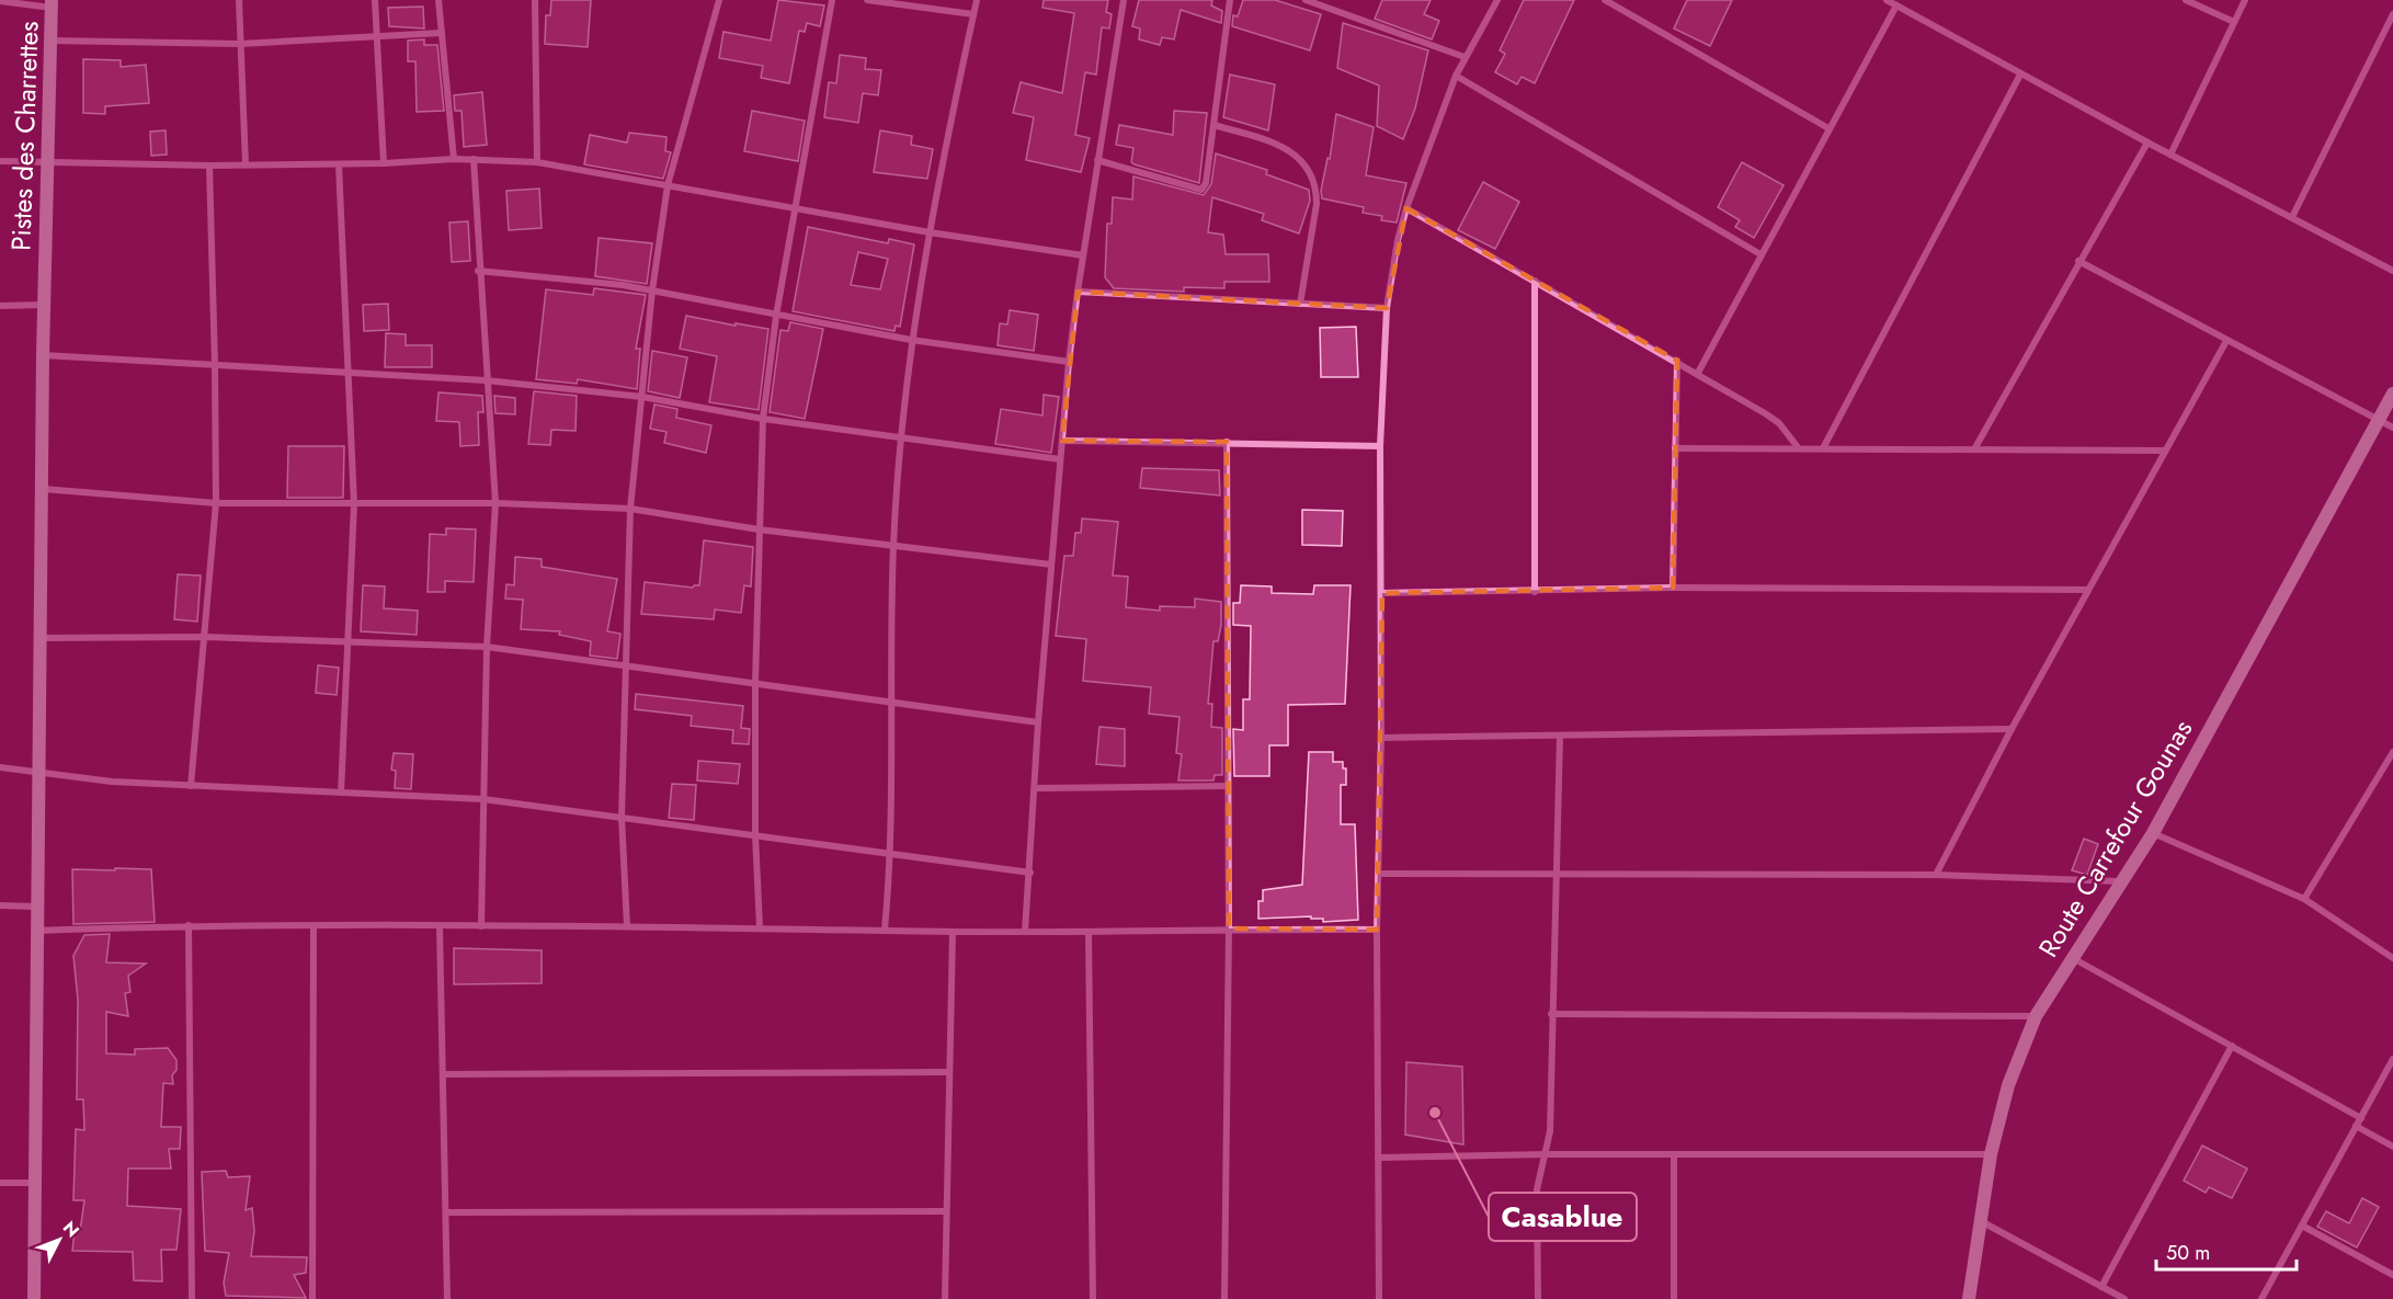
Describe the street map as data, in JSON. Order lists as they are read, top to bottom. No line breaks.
{"streets":{"main road":["Pistes des Charrettes","Route Carrefour Gounas"]},"places":["Casablue"],"scale_bar":"50 m","north":"top right"}
